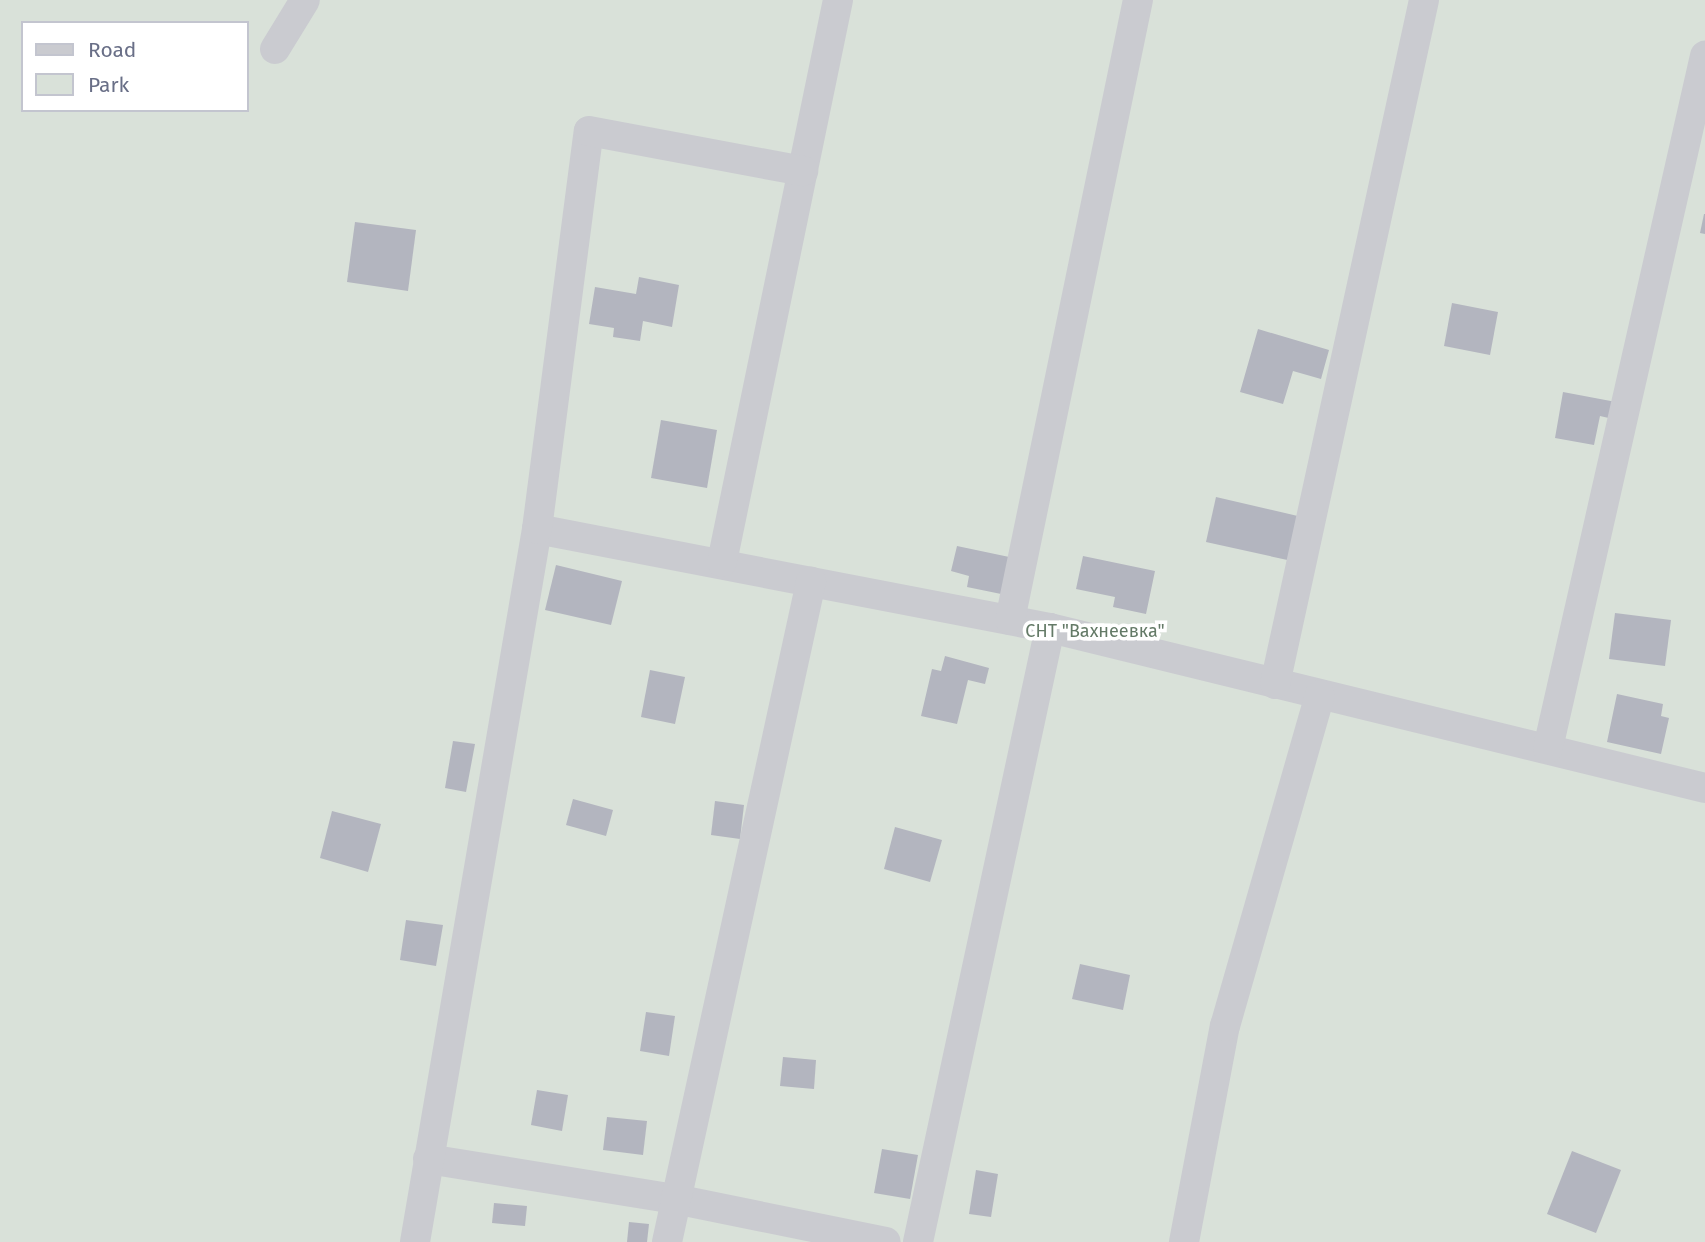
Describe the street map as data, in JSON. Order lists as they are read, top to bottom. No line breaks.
{"parks":["СНТ \"Вахнеевка\""],"legend":["Road","Park"]}
